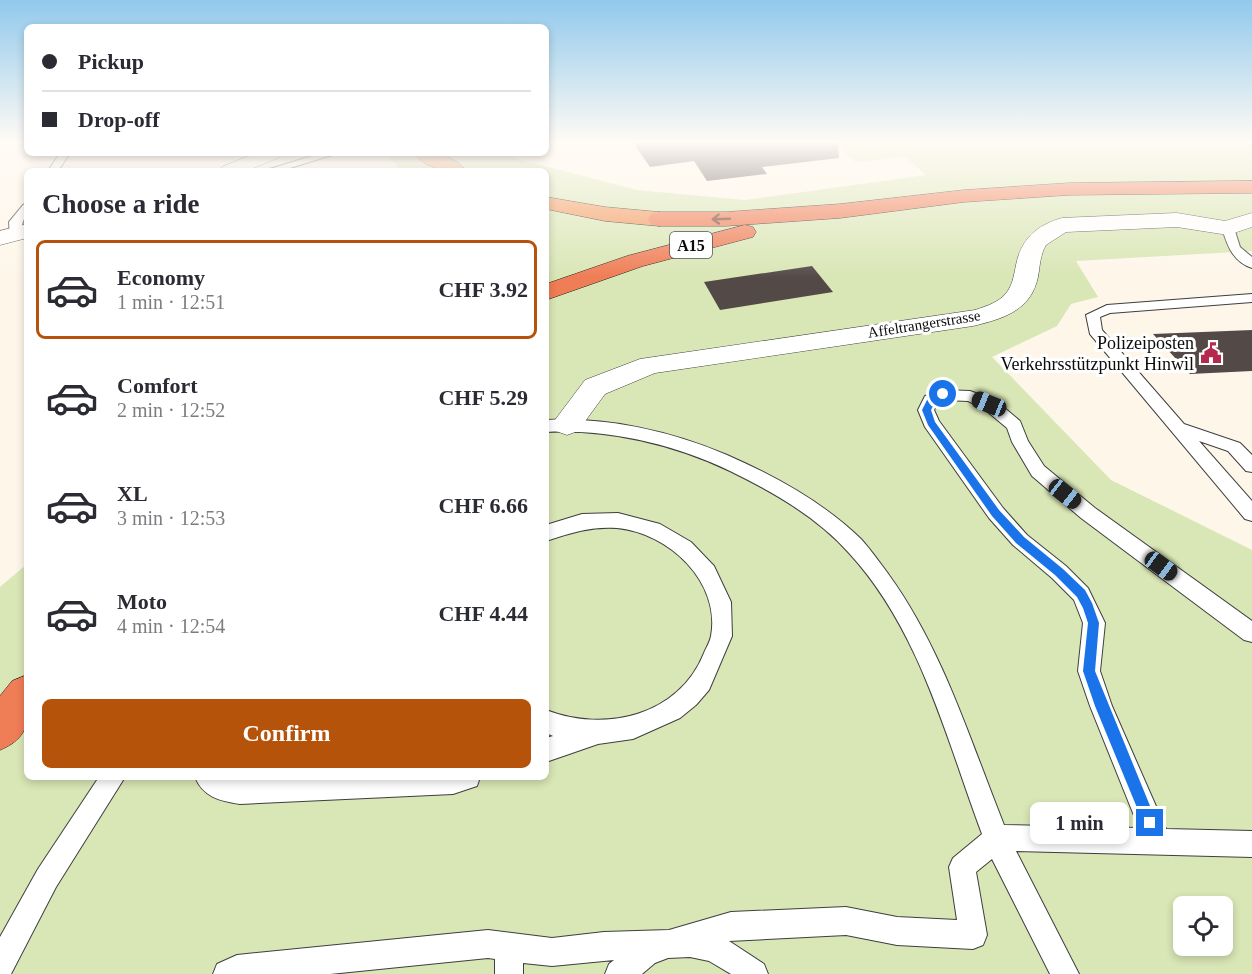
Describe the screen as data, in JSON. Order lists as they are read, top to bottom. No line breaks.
{"streets":{"highway":["A15"],"street":["Affeltrangerstrasse"]},"places":{"public building":["Polizeiposten Verkehrsstützpunkt Hinwil"]},"page":{"banner":["Pickup","Drop-off"],"heading":"Choose a ride","list":[{"name":"Economy","note":"1 min · 12:51","value":"CHF 3.92"},{"name":"Comfort","note":"2 min · 12:52","value":"CHF 5.29"},{"name":"XL","note":"3 min · 12:53","value":"CHF 6.66"},{"name":"Moto","note":"4 min · 12:54","value":"CHF 4.44"}],"buttons":"Confirm","bubble":"1 min"}}
